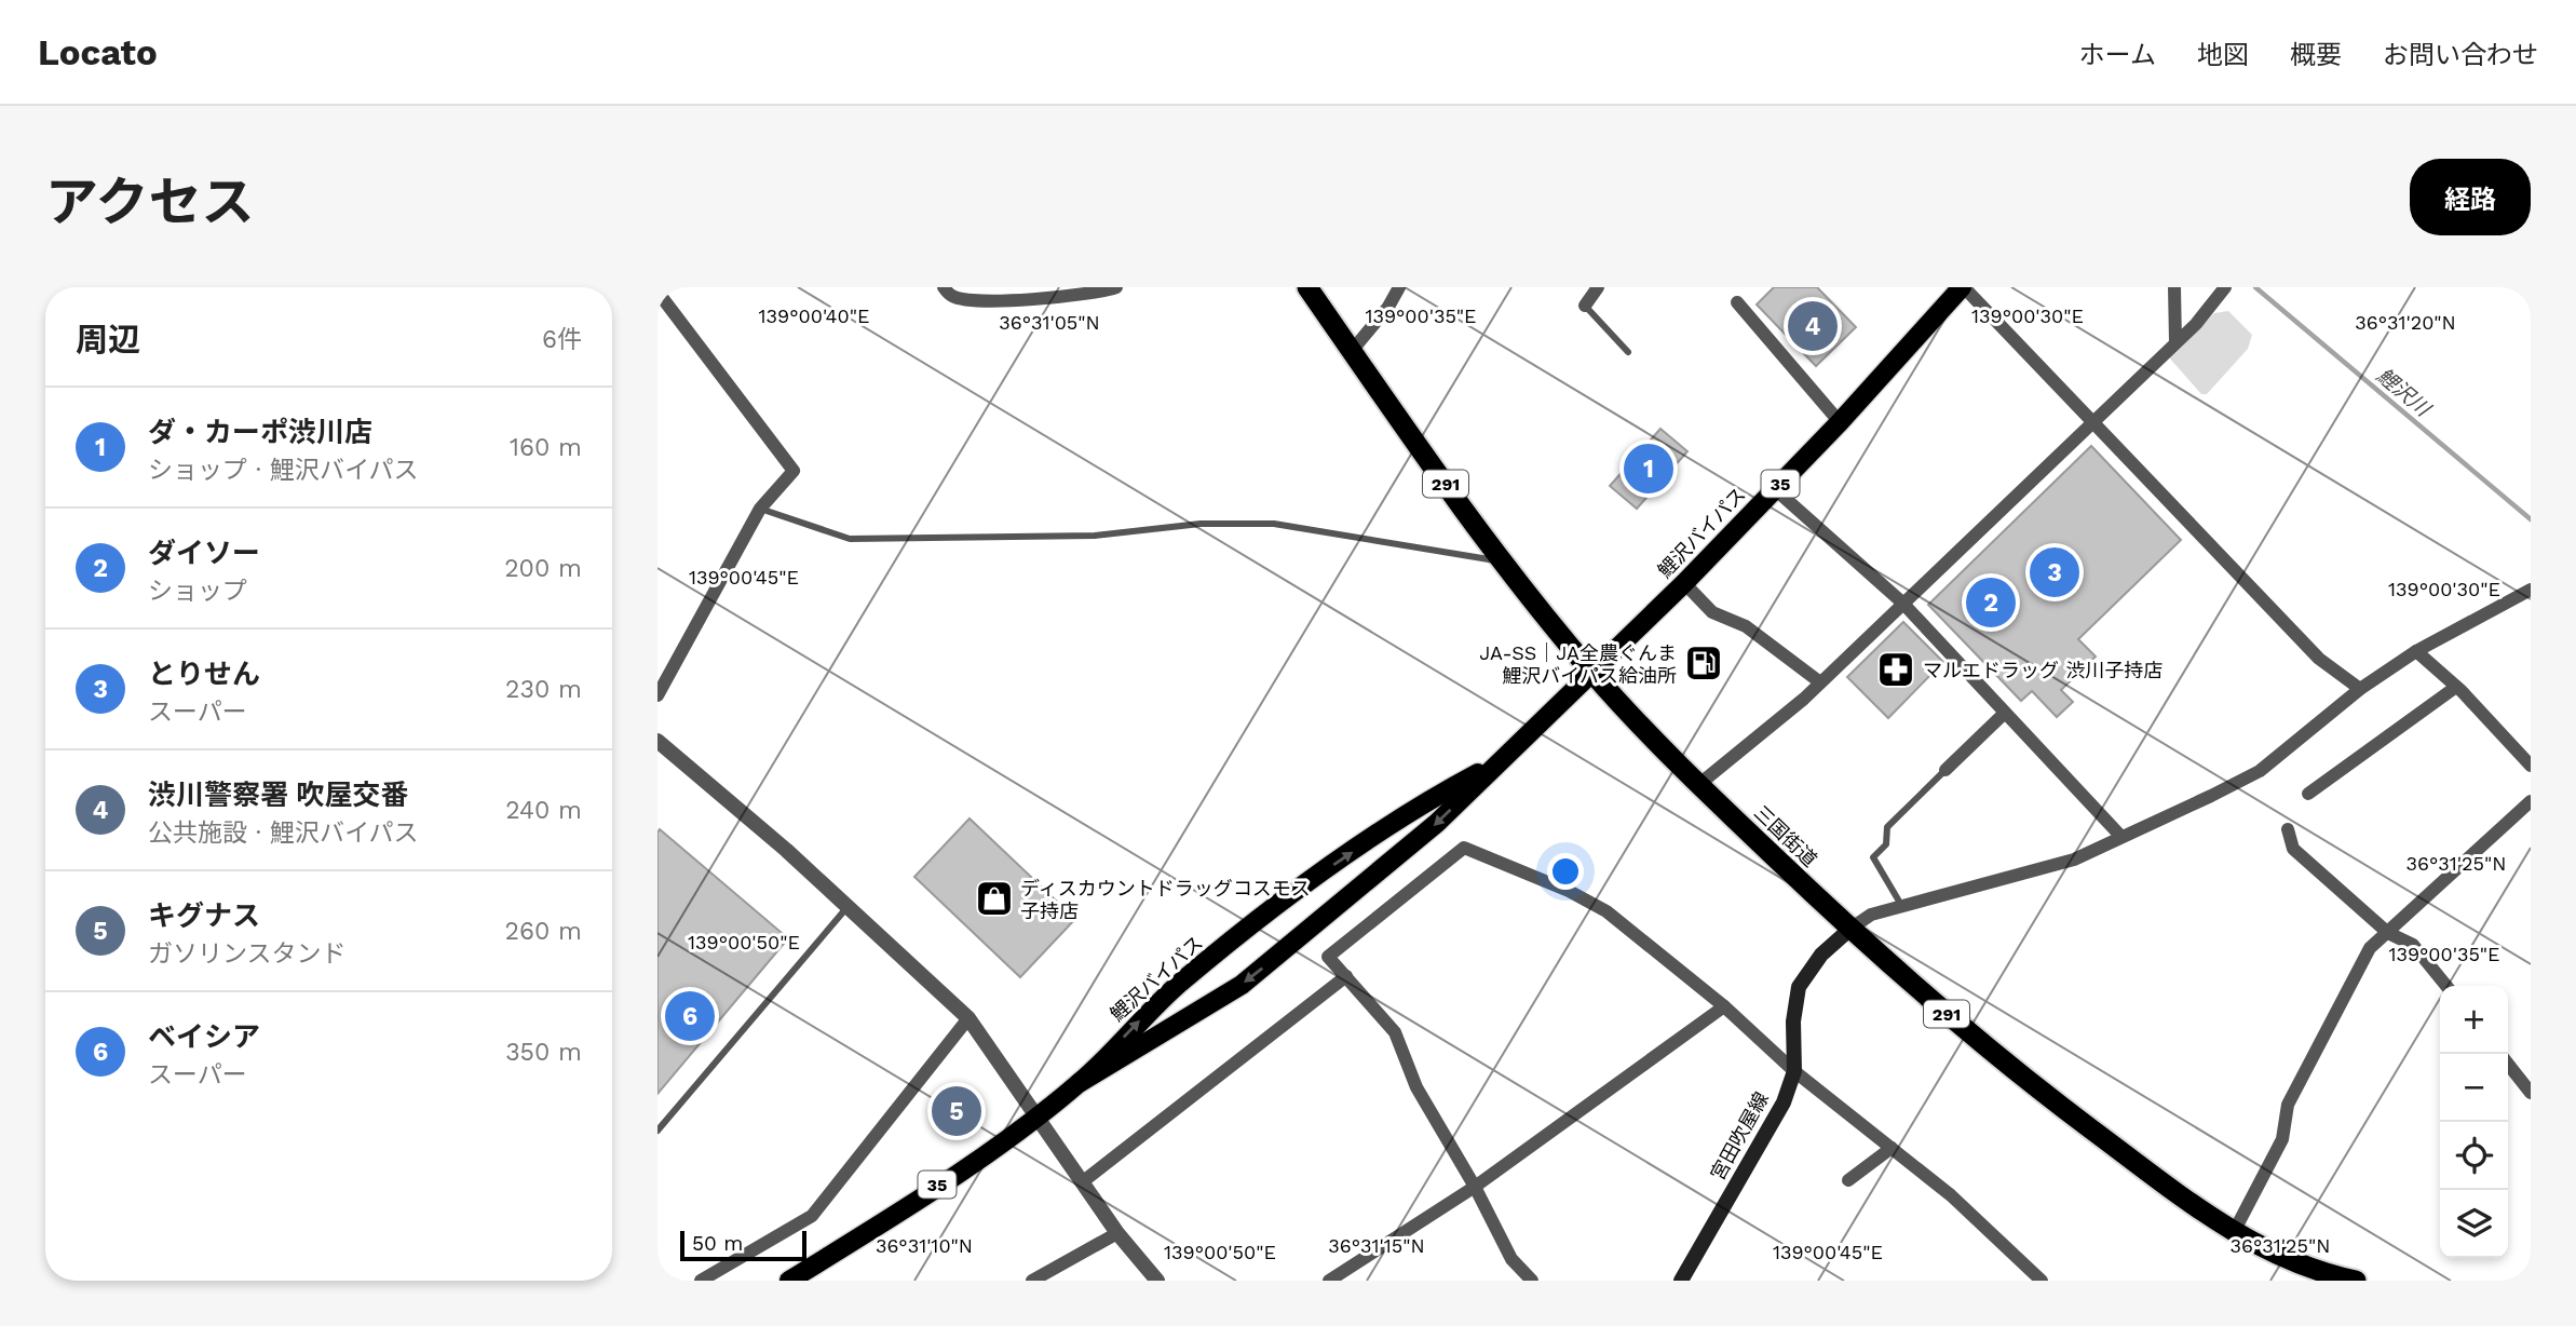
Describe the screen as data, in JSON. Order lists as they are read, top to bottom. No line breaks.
{"streets":{"highway":["291","三国街道"],"main road":["35","鯉沢バイパス","宮田吹屋線"]},"crossings":[["鯉沢バイパス","三国街道"],["三国街道","宮田吹屋線"]],"water":["鯉沢川"],"places":{"fuel station":["JA-SS｜JA全農ぐんま 鯉沢バイパス給油所"],"pharmacy":["マルエドラッグ 渋川子持店"],"shop":["ディスカウントドラッグコスモス 子持店"]},"scale_bar":"50 m","page":{"header":"Locato","nav":["ホーム","地図","概要","お問い合わせ"],"title":"アクセス","buttons":"経路","heading":["周辺","6件"],"pins":["4","1","3","2","6","5"],"list":[{"mark":"1","name":"ダ・カーポ渋川店","note":"ショップ · 鯉沢バイパス","value":"160 m"},{"mark":"2","name":"ダイソー","note":"ショップ","value":"200 m"},{"mark":"3","name":"とりせん","note":"スーパー","value":"230 m"},{"mark":"4","name":"渋川警察署 吹屋交番","note":"公共施設 · 鯉沢バイパス","value":"240 m"},{"mark":"5","name":"キグナス","note":"ガソリンスタンド","value":"260 m"},{"mark":"6","name":"ベイシア","note":"スーパー","value":"350 m"}],"map_buttons":["+","−"],"scale":"50 m"},"coordinates":["139°00'40\"E","139°00'35\"E","139°00'30\"E","36°31'05\"N","36°31'20\"N","139°00'45\"E","36°31'25\"N","139°00'50\"E","36°31'10\"N","36°31'15\"N"]}
